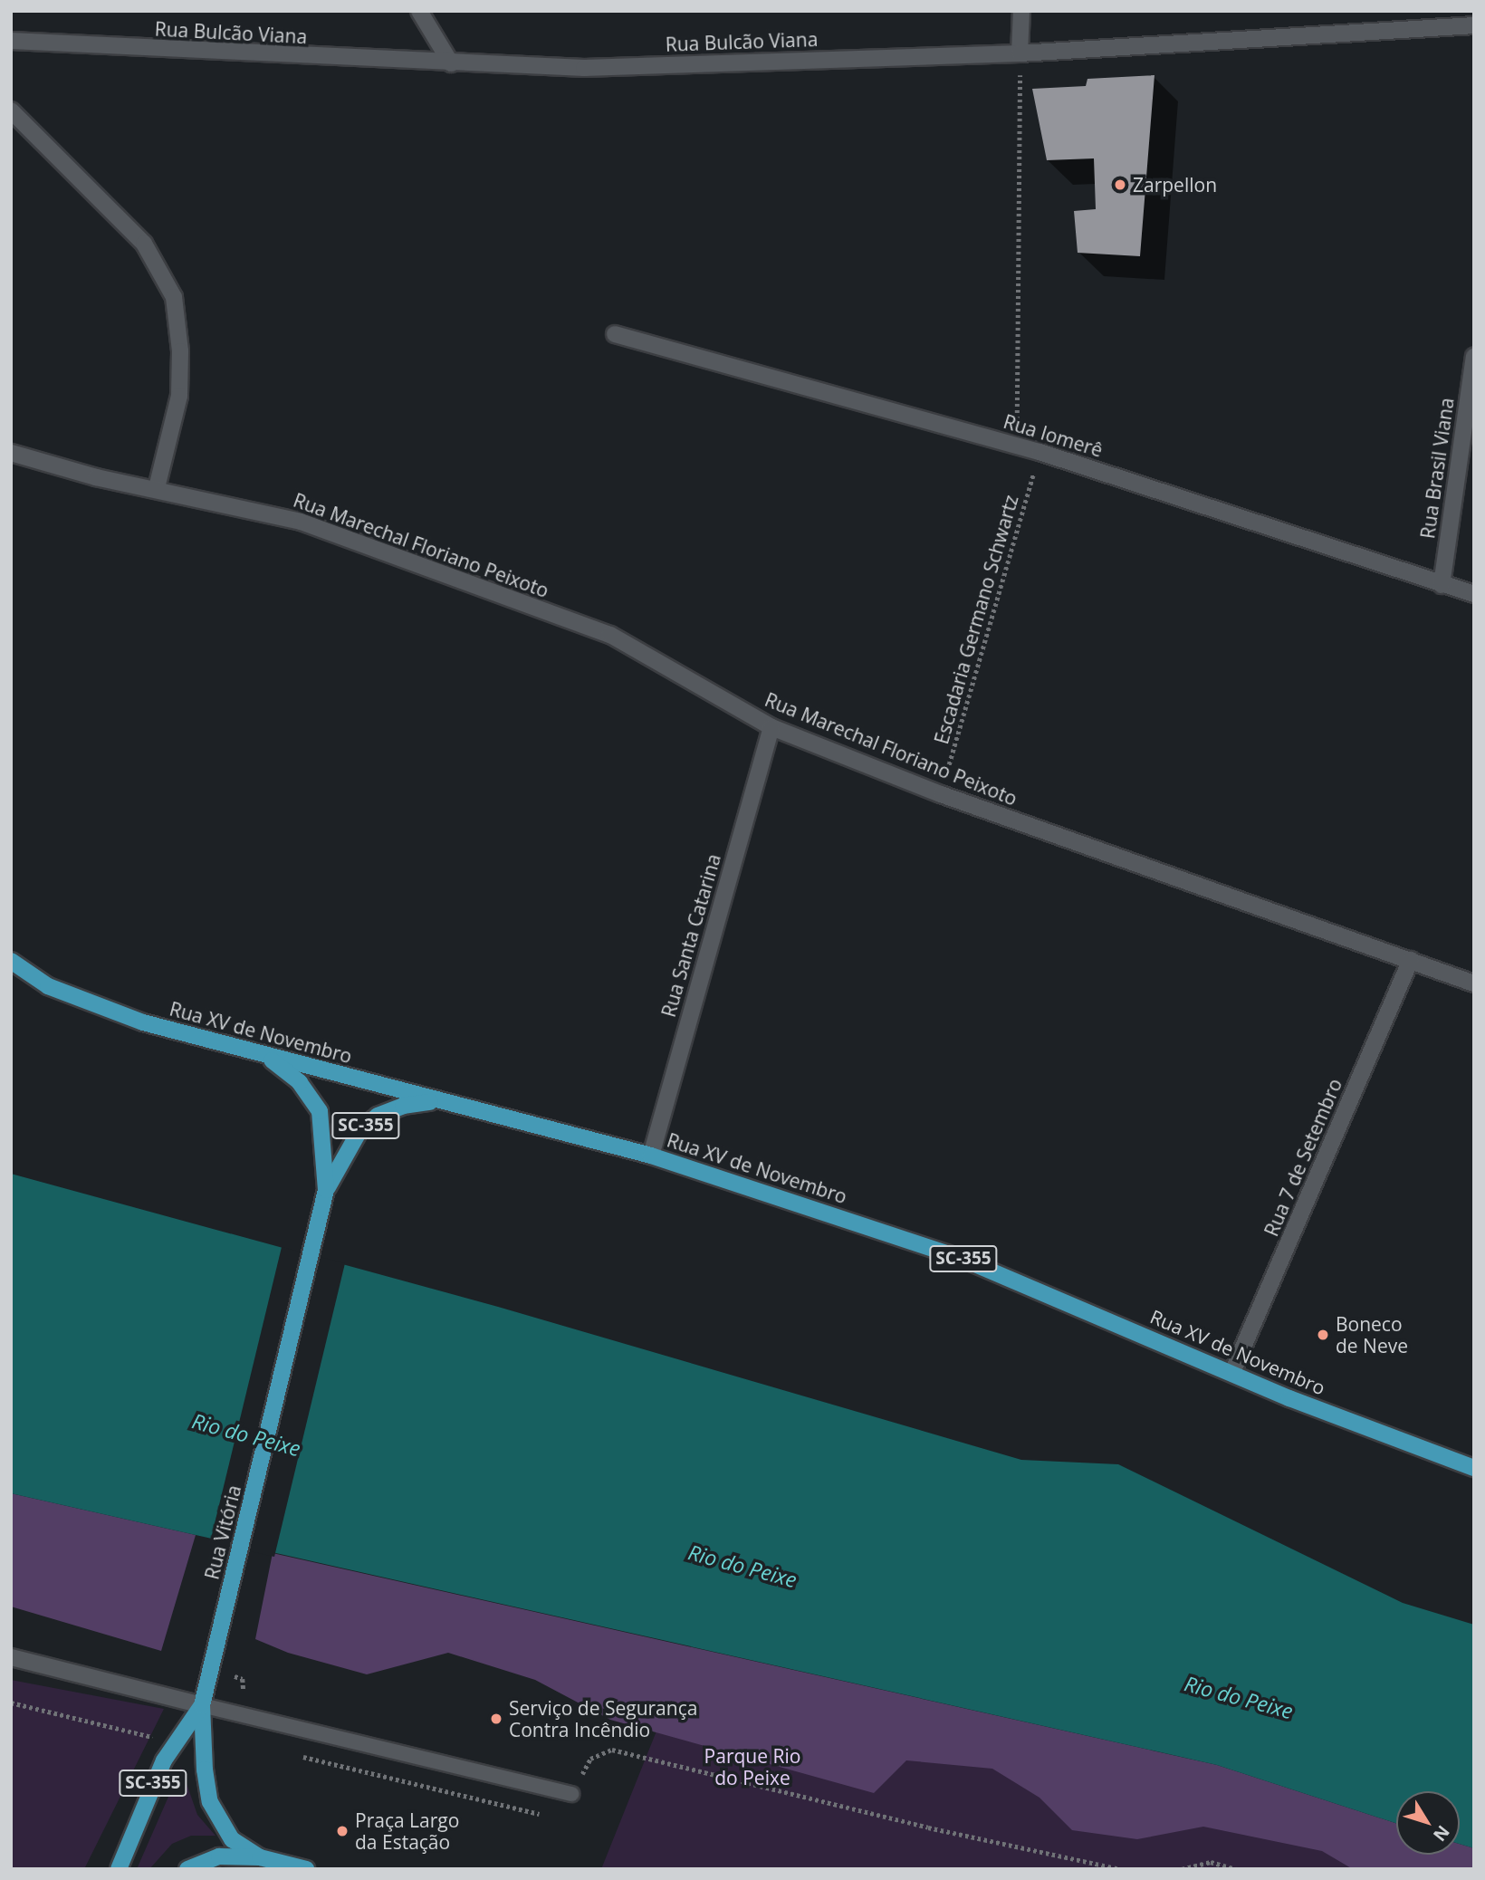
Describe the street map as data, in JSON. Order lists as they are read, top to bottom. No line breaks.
{"streets":{"main road":["Rua XV de Novembro","SC-355","Rua Vitória"],"street":["Rua Bulcão Viana","Rua Iomerê","Rua Brasil Viana","Rua Marechal Floriano Peixoto","Rua Santa Catarina","Rua 7 de Setembro"],"path":["Escadaria Germano Schwartz"]},"crossings":[["Rua Iomerê","Rua Brasil Viana"],["Rua Iomerê","Escadaria Germano Schwartz"],["Rua Marechal Floriano Peixoto","Escadaria Germano Schwartz"],["Rua Marechal Floriano Peixoto","Rua Santa Catarina"],["Rua Marechal Floriano Peixoto","Rua 7 de Setembro"],["Rua Santa Catarina","Rua XV de Novembro"],["Rua XV de Novembro","Rua 7 de Setembro"],["Rua XV de Novembro","Rua Vitória"]],"water":["Rio do Peixe"],"parks":["Parque Rio do Peixe"],"places":["Zarpellon","Boneco de Neve","Serviço de Segurança Contra Incêndio","Praça Largo da Estação"],"north":"bottom right"}
